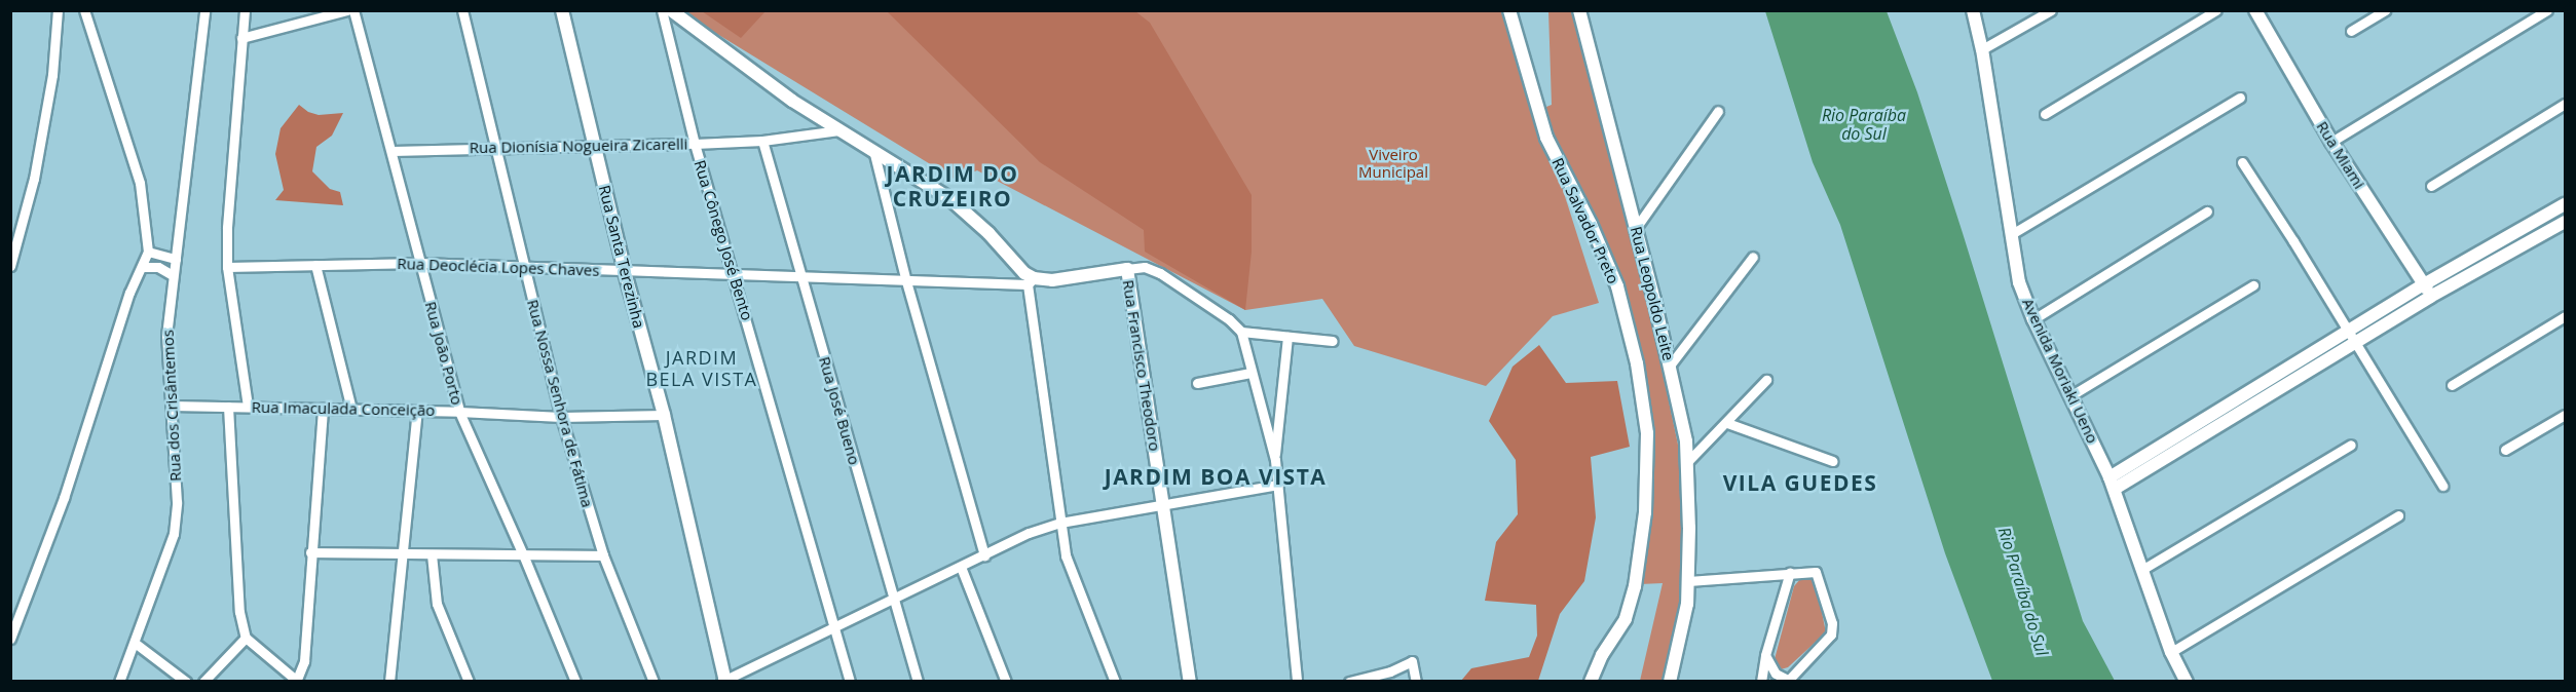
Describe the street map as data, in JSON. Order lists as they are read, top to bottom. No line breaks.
{"streets":{"main road":["Rua Miami","Rua Salvador Preto","Rua Santa Terezinha","Rua Leopoldo Leite","Rua Francisco Theodoro","Avenida Moriaki Ueno"],"street":["Rua Dionísia Nogueira Zicarelli","Rua Cônego José Bento","Rua Deoclécia Lopes Chaves","Rua João Porto","Rua Nossa Senhora de Fátima","Rua dos Crisântemos","Rua Imaculada Conceição","Rua José Bueno"]},"crossings":[["Rua Dionísia Nogueira Zicarelli","Rua Cônego José Bento"],["Rua Dionísia Nogueira Zicarelli","Rua Santa Terezinha"],["Rua Dionísia Nogueira Zicarelli","Rua João Porto"],["Rua Dionísia Nogueira Zicarelli","Rua Nossa Senhora de Fátima"],["Rua Dionísia Nogueira Zicarelli","Rua José Bueno"],["Rua Cônego José Bento","Rua Deoclécia Lopes Chaves"],["Rua Santa Terezinha","Rua Deoclécia Lopes Chaves"],["Rua Santa Terezinha","Rua Imaculada Conceição"],["Rua Deoclécia Lopes Chaves","Rua João Porto"],["Rua Deoclécia Lopes Chaves","Rua Nossa Senhora de Fátima"],["Rua Deoclécia Lopes Chaves","Rua José Bueno"],["Rua João Porto","Rua Imaculada Conceição"],["Rua Nossa Senhora de Fátima","Rua Imaculada Conceição"],["Rua dos Crisântemos","Rua Imaculada Conceição"]],"districts":["JARDIM DO CRUZEIRO","JARDIM BELA VISTA","JARDIM BOA VISTA","VILA GUEDES"],"water":["Rio Paraíba do Sul"],"parks":["Viveiro Municipal"]}
